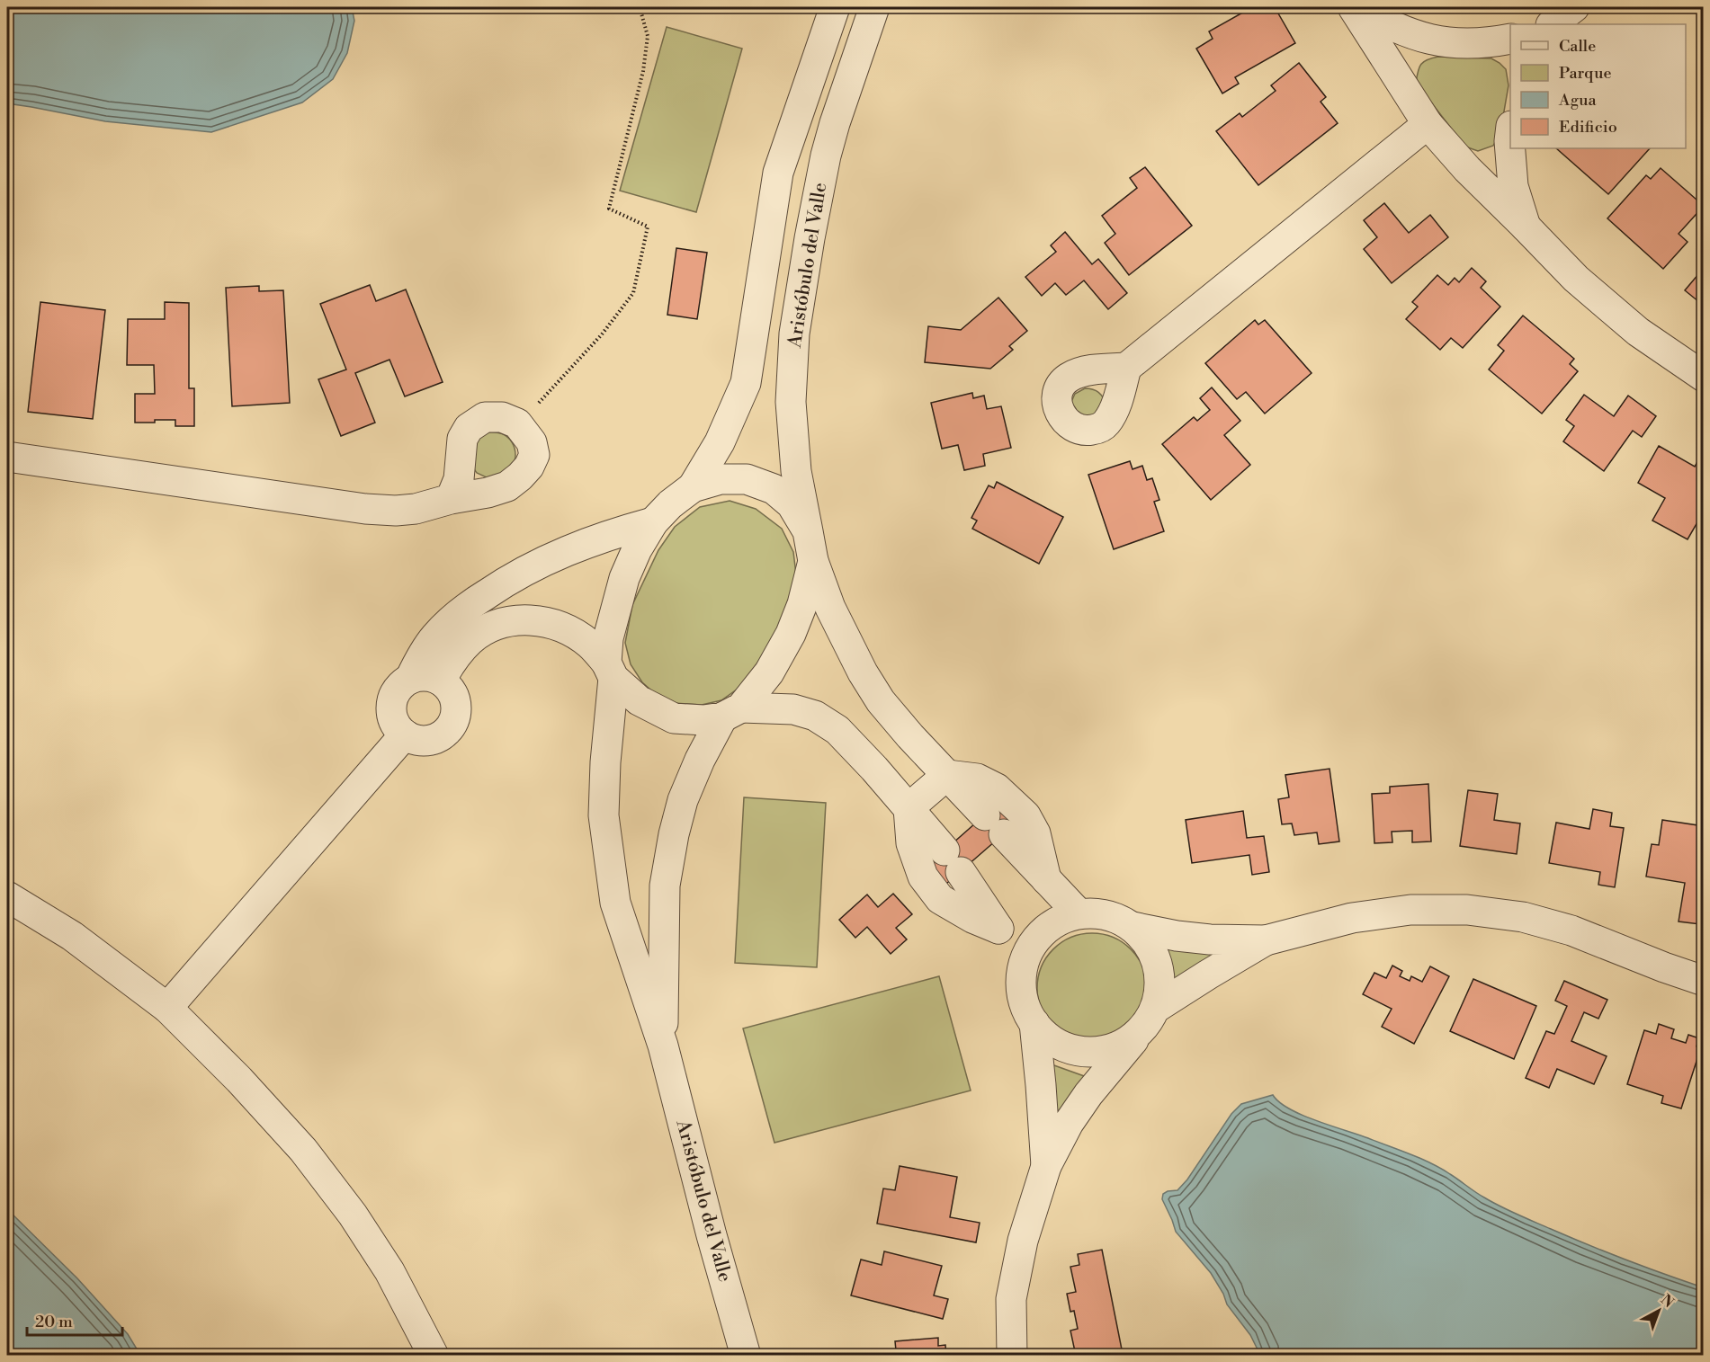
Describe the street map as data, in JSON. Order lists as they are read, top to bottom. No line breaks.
{"streets":{"street":["Aristóbulo del Valle"]},"legend":["Calle","Parque","Agua","Edificio"],"scale_bar":"20 m","north":"top right"}
